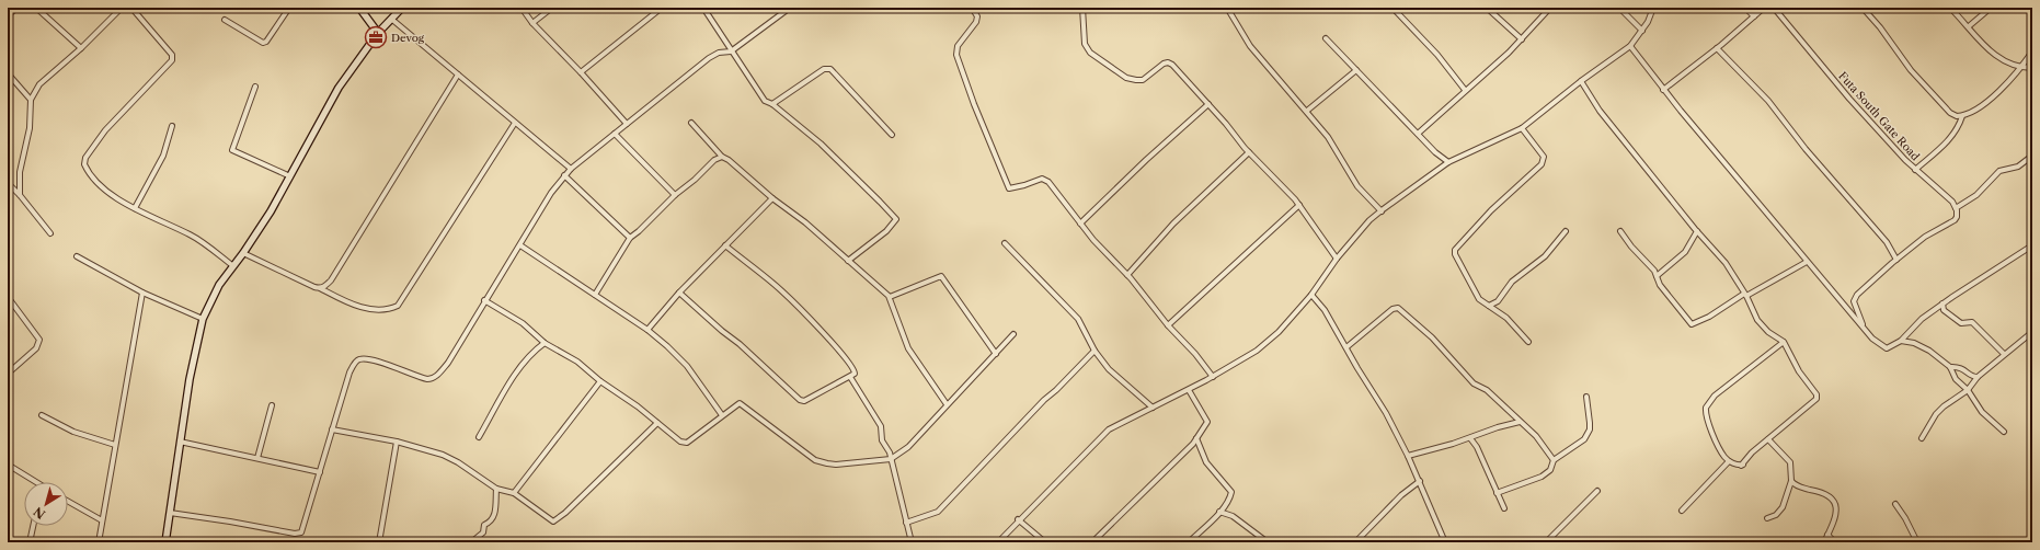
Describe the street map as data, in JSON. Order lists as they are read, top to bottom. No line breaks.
{"streets":{"street":["Futa South Gate Road"]},"places":{"office":["Devog"]},"north":"bottom left"}
